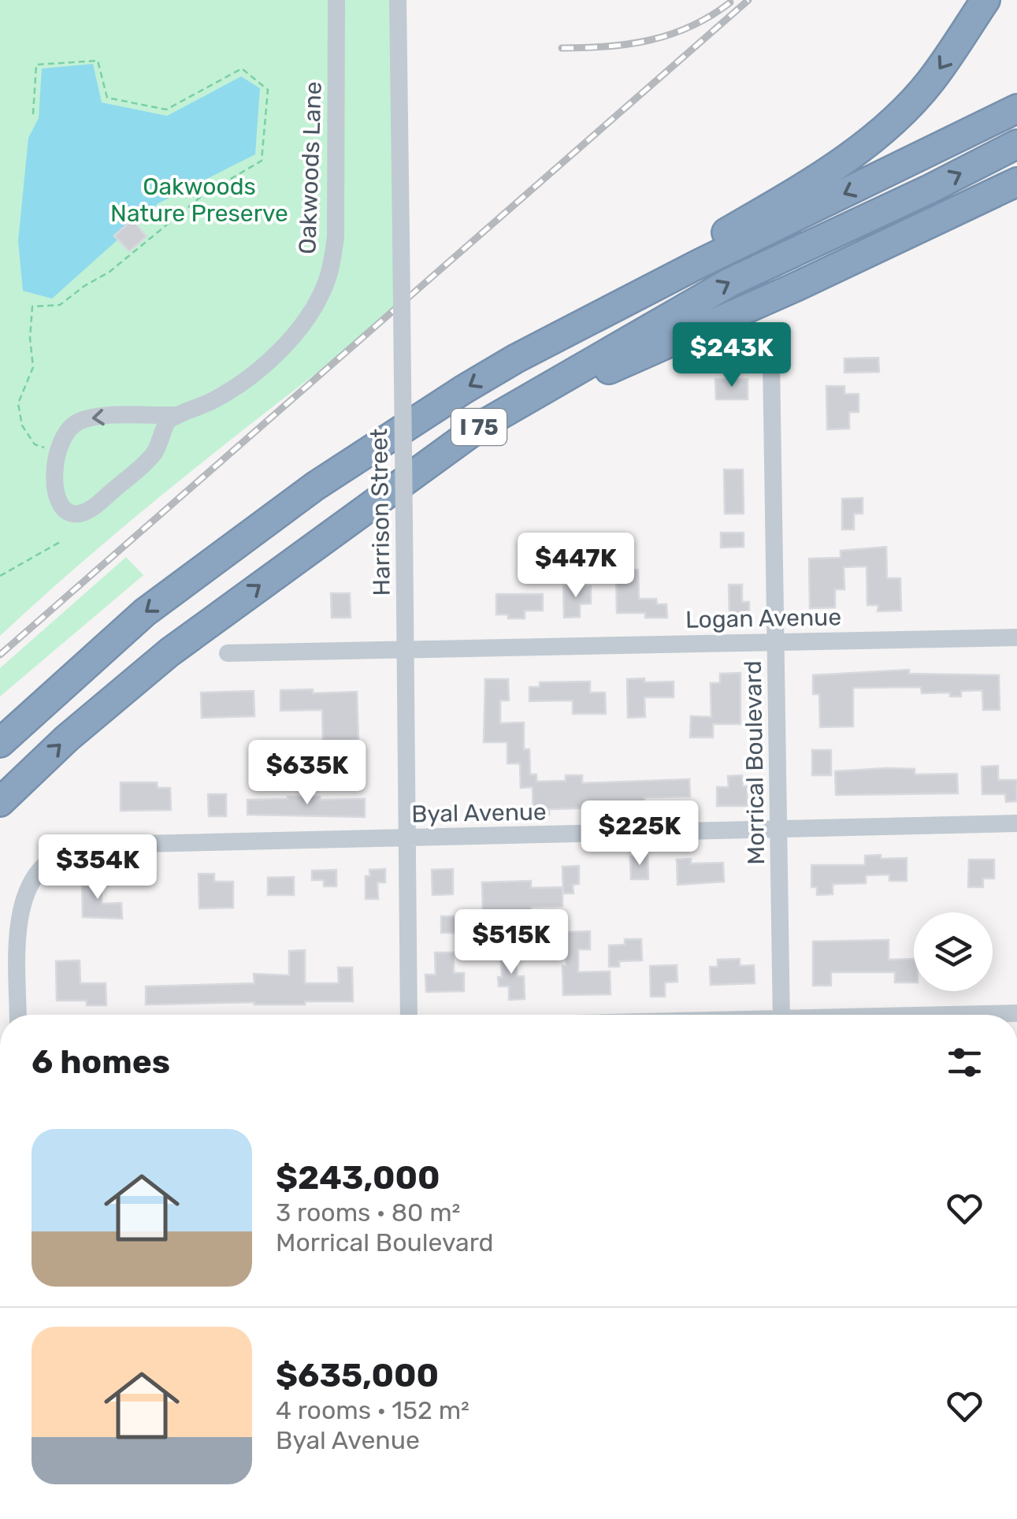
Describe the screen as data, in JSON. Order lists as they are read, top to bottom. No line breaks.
{"streets":{"highway":["I 75"],"street":["Oakwoods Lane","Harrison Street","Logan Avenue","Morrical Boulevard","Byal Avenue"]},"crossings":[["Harrison Street","Logan Avenue"],["Harrison Street","Byal Avenue"],["Logan Avenue","Morrical Boulevard"],["Morrical Boulevard","Byal Avenue"]],"parks":["Oakwoods Nature Preserve"],"page":{"price":["$243K","$447K","$635K","$225K","$354K","$515K"],"heading":"6 homes","list":[{"name":"$243,000","note":"3 rooms · 80 m² · Morrical Boulevard"},{"name":"$635,000","note":"4 rooms · 152 m² · Byal Avenue"}]}}
